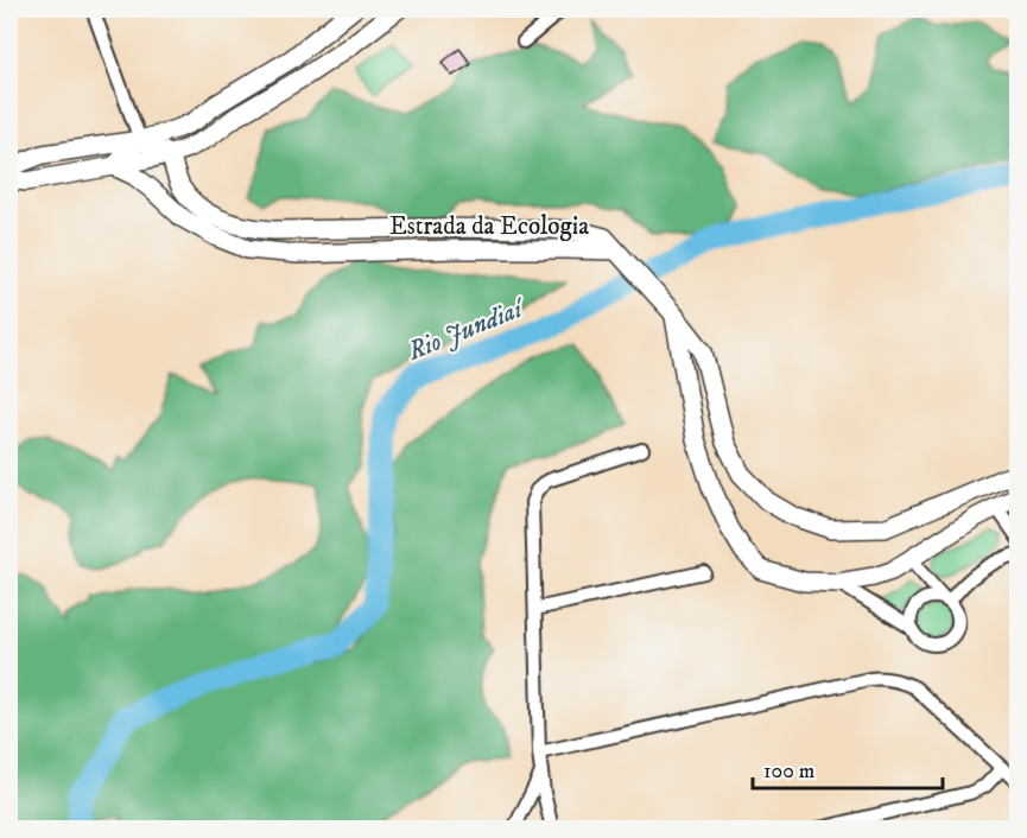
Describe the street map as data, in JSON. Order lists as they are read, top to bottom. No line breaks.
{"streets":{"street":["Estrada da Ecologia"]},"water":["Rio Jundiaí"],"scale_bar":"100 m"}
